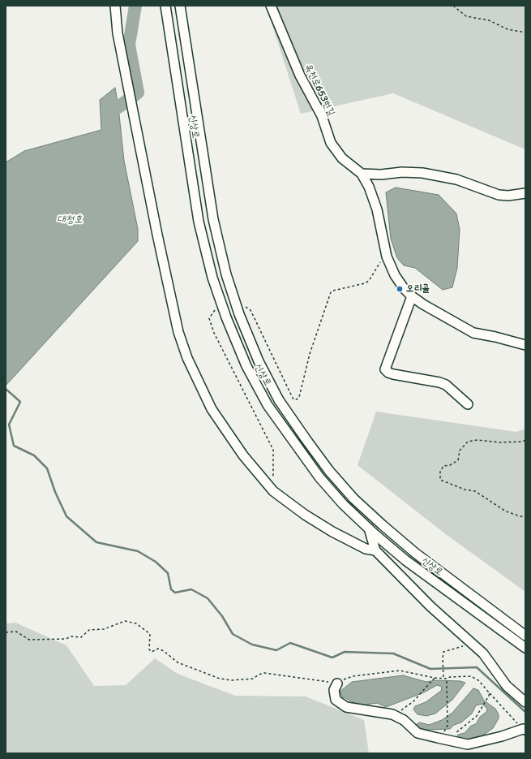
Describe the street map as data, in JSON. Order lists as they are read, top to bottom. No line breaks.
{"streets":{"street":["옥천로653번길","신상로"]},"water":["대청호"],"places":["오리골"]}
